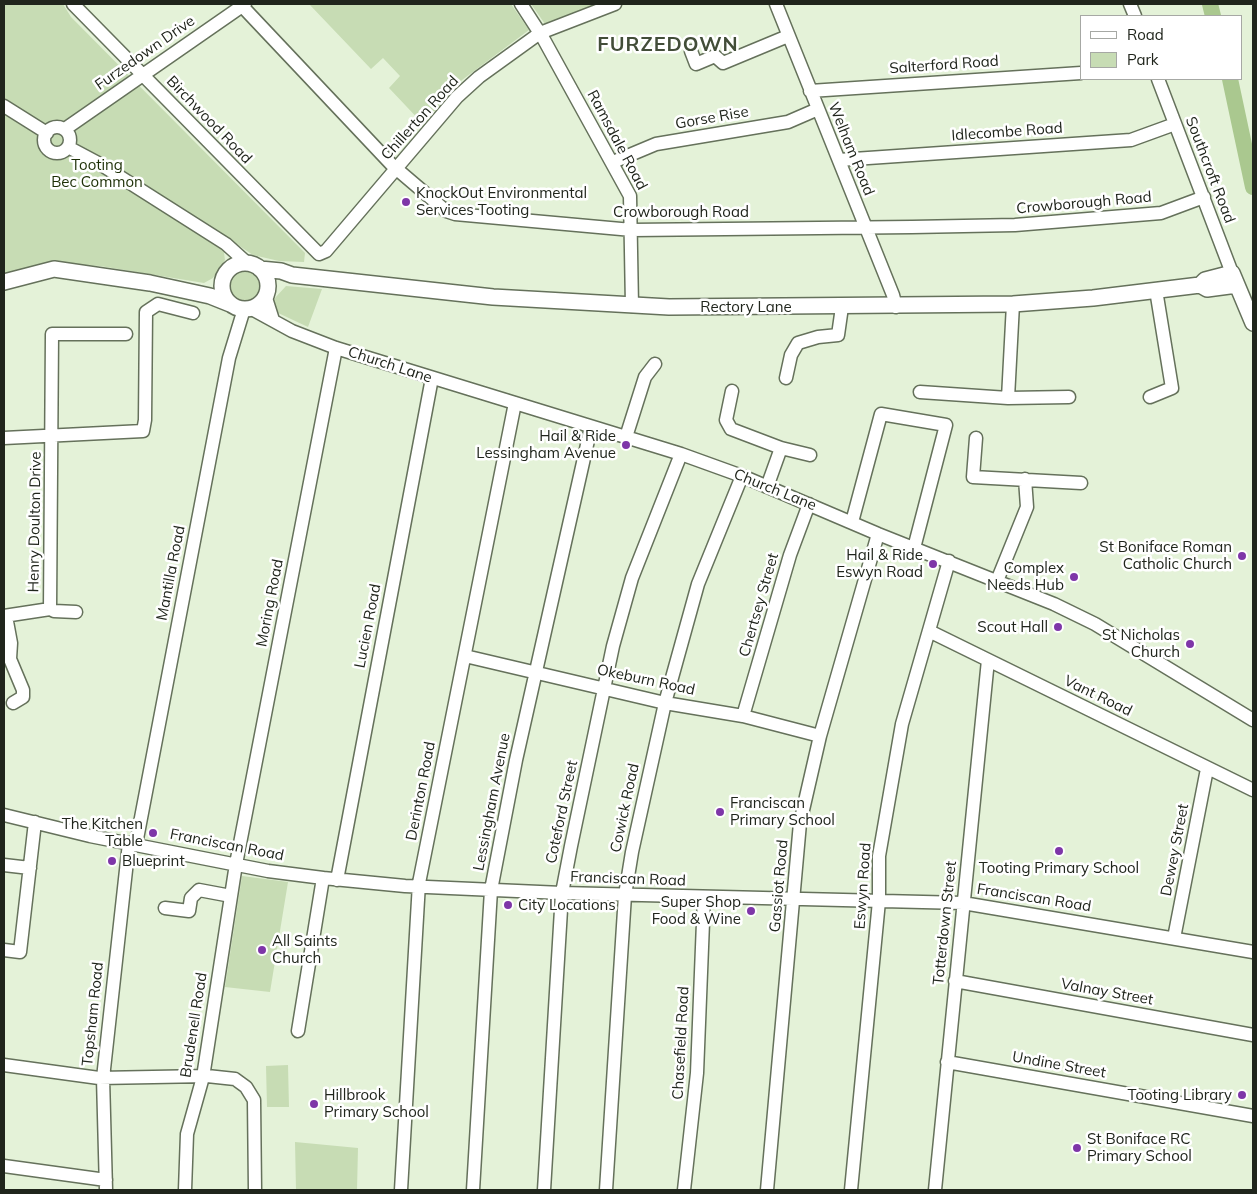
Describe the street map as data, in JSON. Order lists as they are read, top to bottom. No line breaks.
{"streets":{"main road":["Rectory Lane"],"street":["Furzedown Drive","Salterford Road","Chillerton Road","Gorse Rise","Birchwood Road","Idlecombe Road","Ramsdale Road","Welham Road","Southcroft Road","Crowborough Road","Church Lane","Henry Doulton Drive","Mantilla Road","Moring Road","Chertsey Street","Lucien Road","Okeburn Road","Vant Road","Derinton Road","Lessingham Avenue","Cowick Road","Coteford Street","Franciscan Road","Dewey Street","Gassiot Road","Eswyn Road","Totterdown Street","Valnay Street","Topsham Road","Brudenell Road","Chasefield Road","Undine Street"]},"crossings":[["Furzedown Drive","Birchwood Road"],["Furzedown Drive","Crowborough Road"],["Salterford Road","Welham Road"],["Chillerton Road","Birchwood Road"],["Chillerton Road","Ramsdale Road"],["Chillerton Road","Crowborough Road"],["Gorse Rise","Ramsdale Road"],["Gorse Rise","Welham Road"],["Idlecombe Road","Welham Road"],["Idlecombe Road","Southcroft Road"],["Ramsdale Road","Crowborough Road"],["Ramsdale Road","Rectory Lane"],["Welham Road","Crowborough Road"],["Welham Road","Rectory Lane"],["Southcroft Road","Crowborough Road"],["Southcroft Road","Rectory Lane"],["Rectory Lane","Church Lane"],["Rectory Lane","Mantilla Road"],["Church Lane","Mantilla Road"],["Church Lane","Moring Road"],["Church Lane","Chertsey Street"],["Church Lane","Lucien Road"],["Church Lane","Derinton Road"],["Church Lane","Lessingham Avenue"],["Church Lane","Cowick Road"],["Church Lane","Coteford Street"],["Church Lane","Gassiot Road"],["Church Lane","Eswyn Road"],["Mantilla Road","Franciscan Road"],["Mantilla Road","Topsham Road"],["Moring Road","Franciscan Road"],["Moring Road","Brudenell Road"],["Chertsey Street","Okeburn Road"],["Lucien Road","Franciscan Road"],["Okeburn Road","Derinton Road"],["Okeburn Road","Lessingham Avenue"],["Okeburn Road","Cowick Road"],["Okeburn Road","Coteford Street"],["Okeburn Road","Gassiot Road"],["Vant Road","Dewey Street"],["Vant Road","Eswyn Road"],["Vant Road","Totterdown Street"],["Derinton Road","Franciscan Road"],["Lessingham Avenue","Franciscan Road"],["Cowick Road","Franciscan Road"],["Coteford Street","Franciscan Road"],["Franciscan Road","Dewey Street"],["Franciscan Road","Gassiot Road"],["Franciscan Road","Eswyn Road"],["Franciscan Road","Totterdown Street"],["Franciscan Road","Topsham Road"],["Franciscan Road","Brudenell Road"],["Franciscan Road","Chasefield Road"],["Totterdown Street","Valnay Street"],["Totterdown Street","Undine Street"]],"districts":["FURZEDOWN"],"parks":["Tooting Bec Common"],"places":["KnockOut Environmental Services Tooting","Hail & Ride Lessingham Avenue","St Boniface Roman Catholic Church","Hail & Ride Eswyn Road","Complex Needs Hub","Scout Hall","St Nicholas Church","Franciscan Primary School","The Kitchen Table","Tooting Primary School","Blueprint","City Locations","Super Shop Food & Wine","All Saints Church","Tooting Library","Hillbrook Primary School","St Boniface RC Primary School"],"legend":["Road","Park"]}
